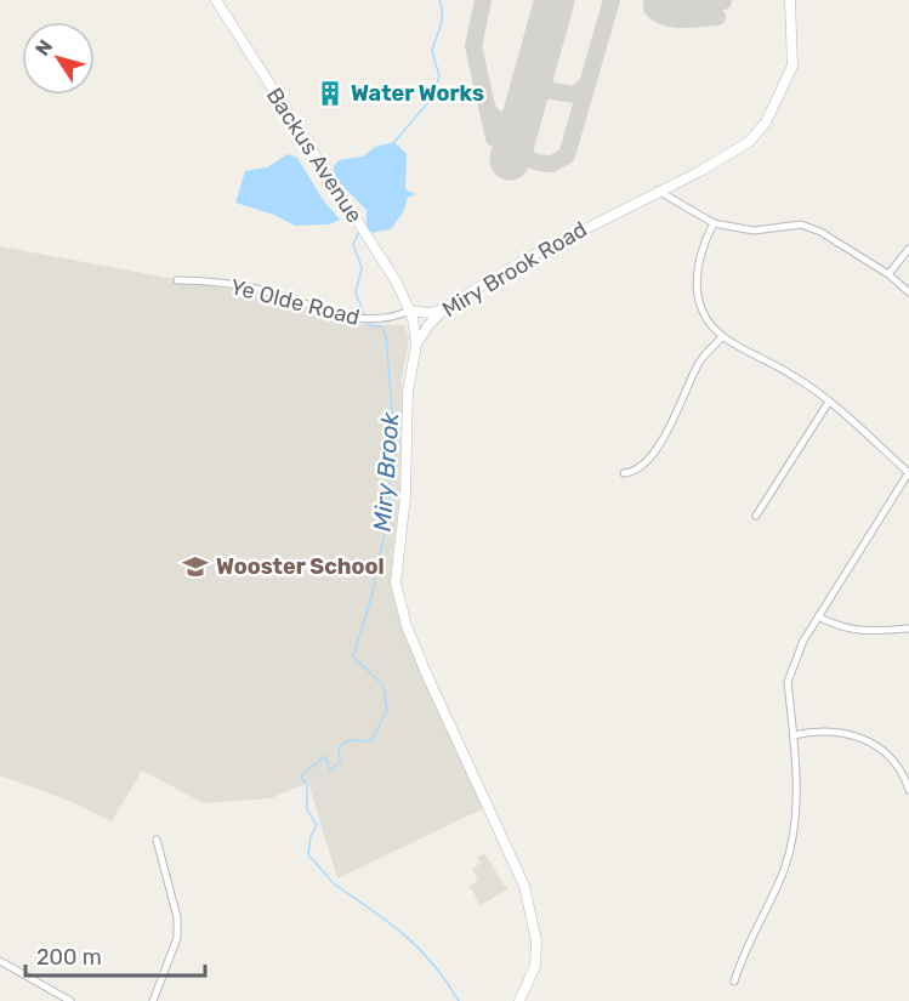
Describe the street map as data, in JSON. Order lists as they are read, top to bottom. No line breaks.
{"streets":{"main road":["Backus Avenue","Miry Brook Road"],"street":["Ye Olde Road"]},"crossings":[["Backus Avenue","Miry Brook Road"],["Backus Avenue","Ye Olde Road"]],"water":["Miry Brook"],"places":{"building":["Water Works"],"school or university":["Wooster School"]},"scale_bar":"200 m","north":"top left"}
